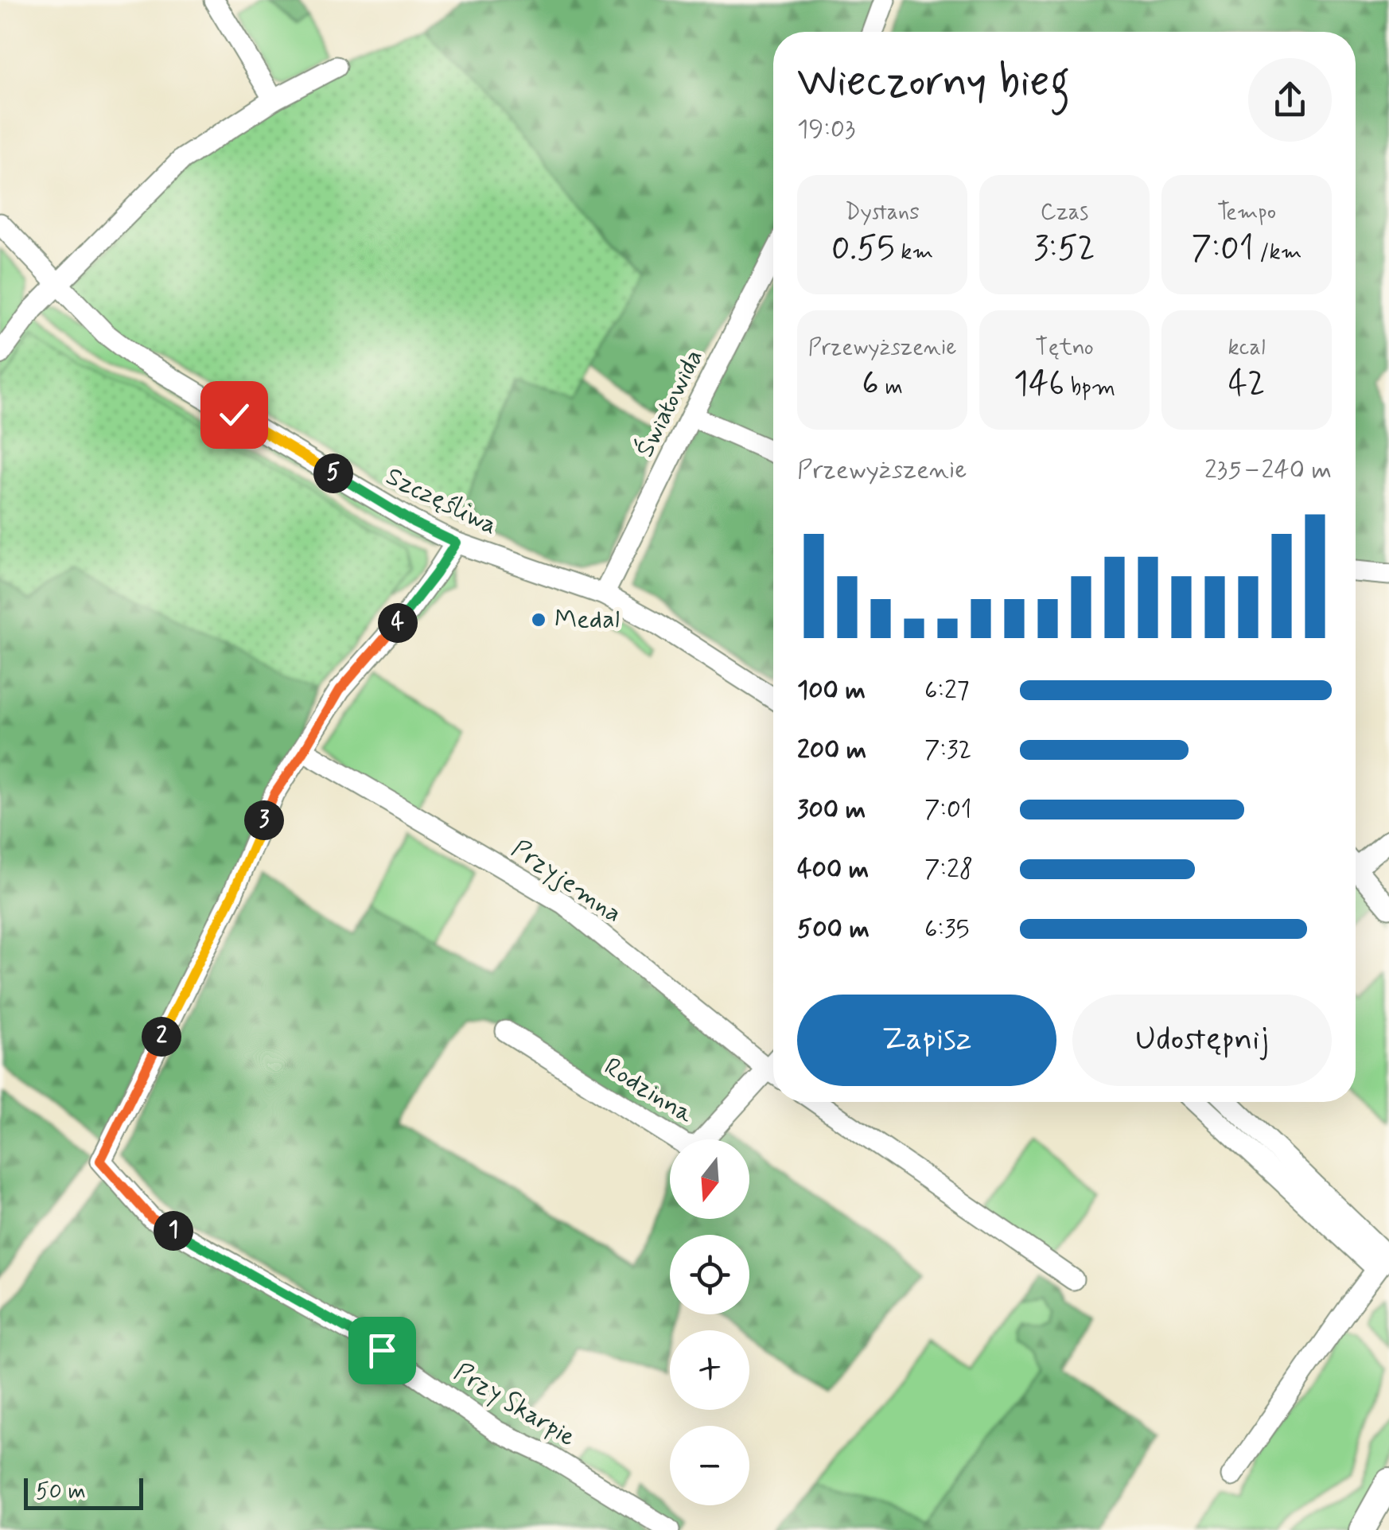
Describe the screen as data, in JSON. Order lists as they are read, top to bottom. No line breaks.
{"streets":{"street":["Światowida","Szczęśliwa","Przyjemna","Rodzinna","Przy Skarpie"]},"crossings":[["Światowida","Szczęśliwa"],["Przyjemna","Przy Skarpie"]],"places":["Medal"],"scale_bar":"50 m","north":"bottom","page":{"heading":["Wieczorny bieg","19:03"],"stats":[["Dystans","0.55 km"],["Czas","3:52"],["Tempo","7:01 /km"],["Przewyższenie","6 m"],["Tętno","146 bpm"],["kcal","42"]],"chart":["Przewyższenie","235–240 m"],"pins":["5","4","3","2","1"],"list":[{"name":"100 m","note":"6:27"},{"name":"200 m","note":"7:32"},{"name":"300 m","note":"7:01"},{"name":"400 m","note":"7:28"},{"name":"500 m","note":"6:35"}],"buttons":["Zapisz","Udostępnij"],"map_buttons":["+","−"],"scale":"50 m"}}
